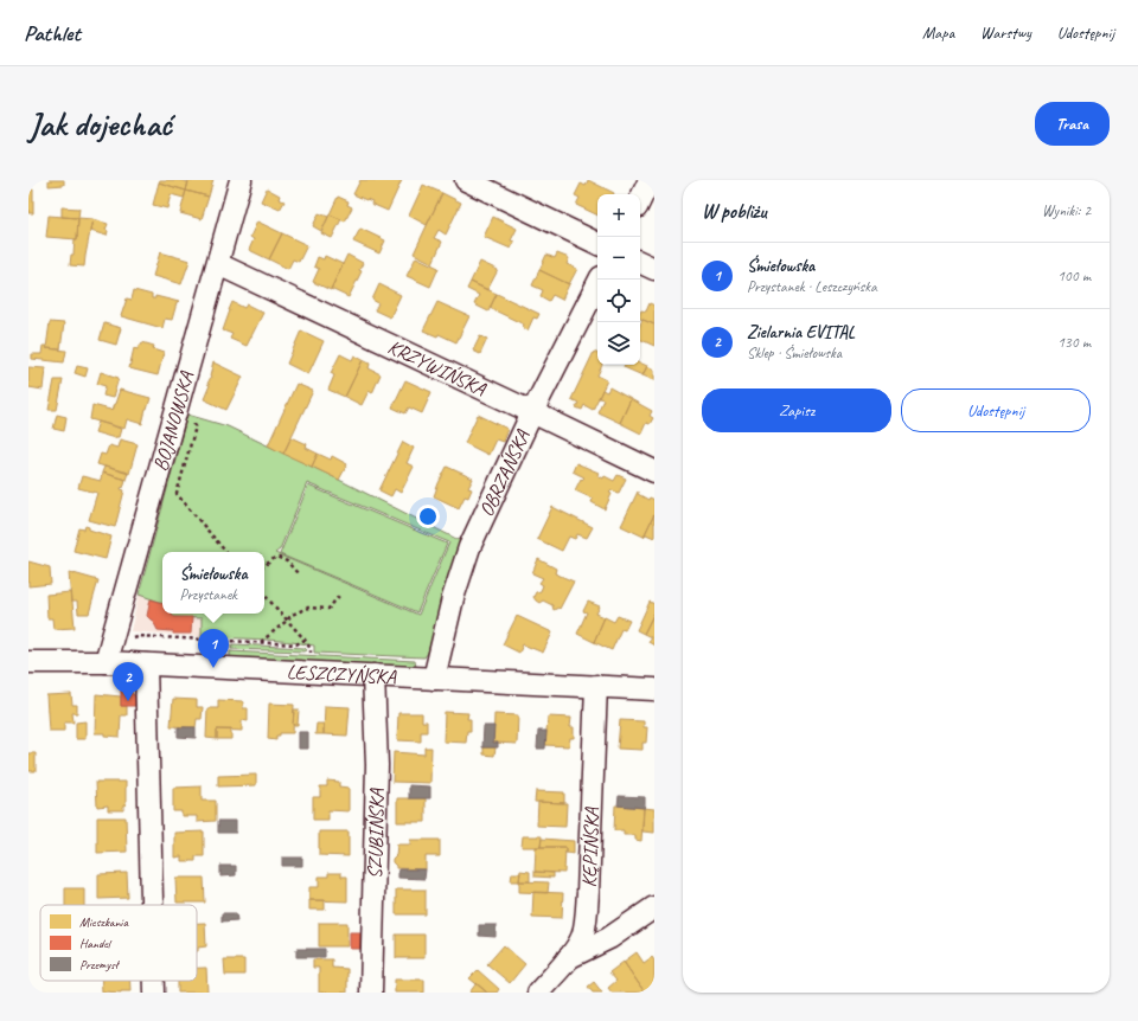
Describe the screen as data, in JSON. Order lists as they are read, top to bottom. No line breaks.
{"streets":{"street":["KRZYWIŃSKA","BOJANOWSKA","OBRZAŃSKA","LESZCZYŃSKA","SZUBIŃSKA","KĘPIŃSKA"]},"crossings":[["KRZYWIŃSKA","BOJANOWSKA"],["KRZYWIŃSKA","OBRZAŃSKA"],["BOJANOWSKA","LESZCZYŃSKA"],["OBRZAŃSKA","LESZCZYŃSKA"],["LESZCZYŃSKA","SZUBIŃSKA"],["LESZCZYŃSKA","KĘPIŃSKA"]],"legend":["Mieszkania","Handel","Przemysł"],"page":{"header":"Pathlet","nav":["Mapa","Warstwy","Udostępnij"],"buttons":["Trasa",["Zapisz","Udostępnij"]],"title":"Jak dojechać","heading":["W pobliżu","Wyniki: 2"],"map_buttons":["+","−"],"list":[{"mark":"1","name":"Śmiełowska","note":"Przystanek · Leszczyńska","value":"100 m"},{"mark":"2","name":"Zielarnia EVITAL","note":"Sklep · Śmiełowska","value":"130 m"}],"popup":["Śmiełowska","Przystanek"],"pins":["1","2"]}}
